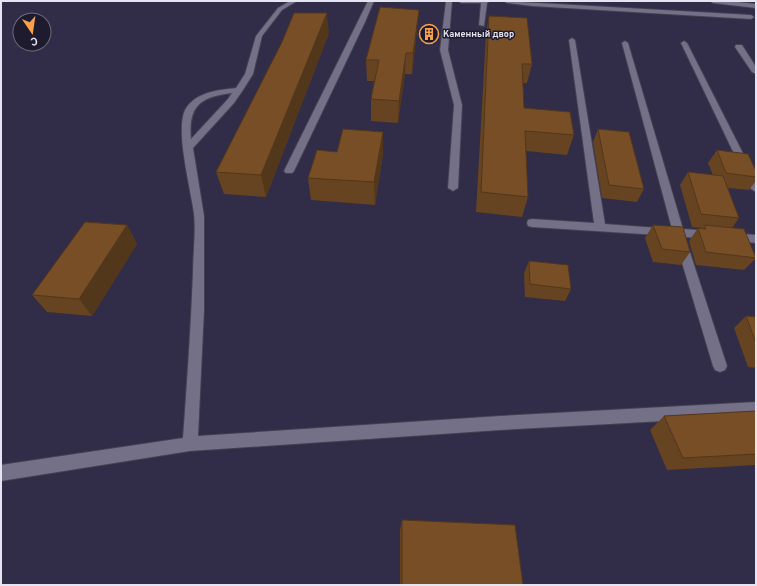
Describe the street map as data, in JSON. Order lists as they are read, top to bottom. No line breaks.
{"places":{"building":["Каменный двор"]},"north":"bottom"}
